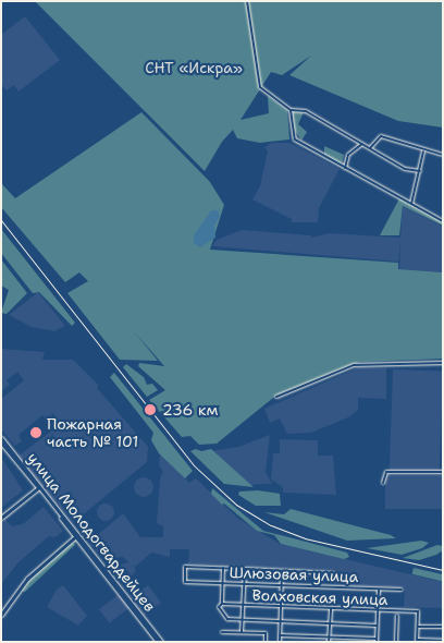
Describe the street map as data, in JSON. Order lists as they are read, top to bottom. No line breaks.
{"streets":{"main road":["улица Молодогвардейцев"],"street":["Шлюзовая улица","Волховская улица"]},"parks":["СНТ «Искра»"],"places":["236 км","Пожарная часть № 101"]}
